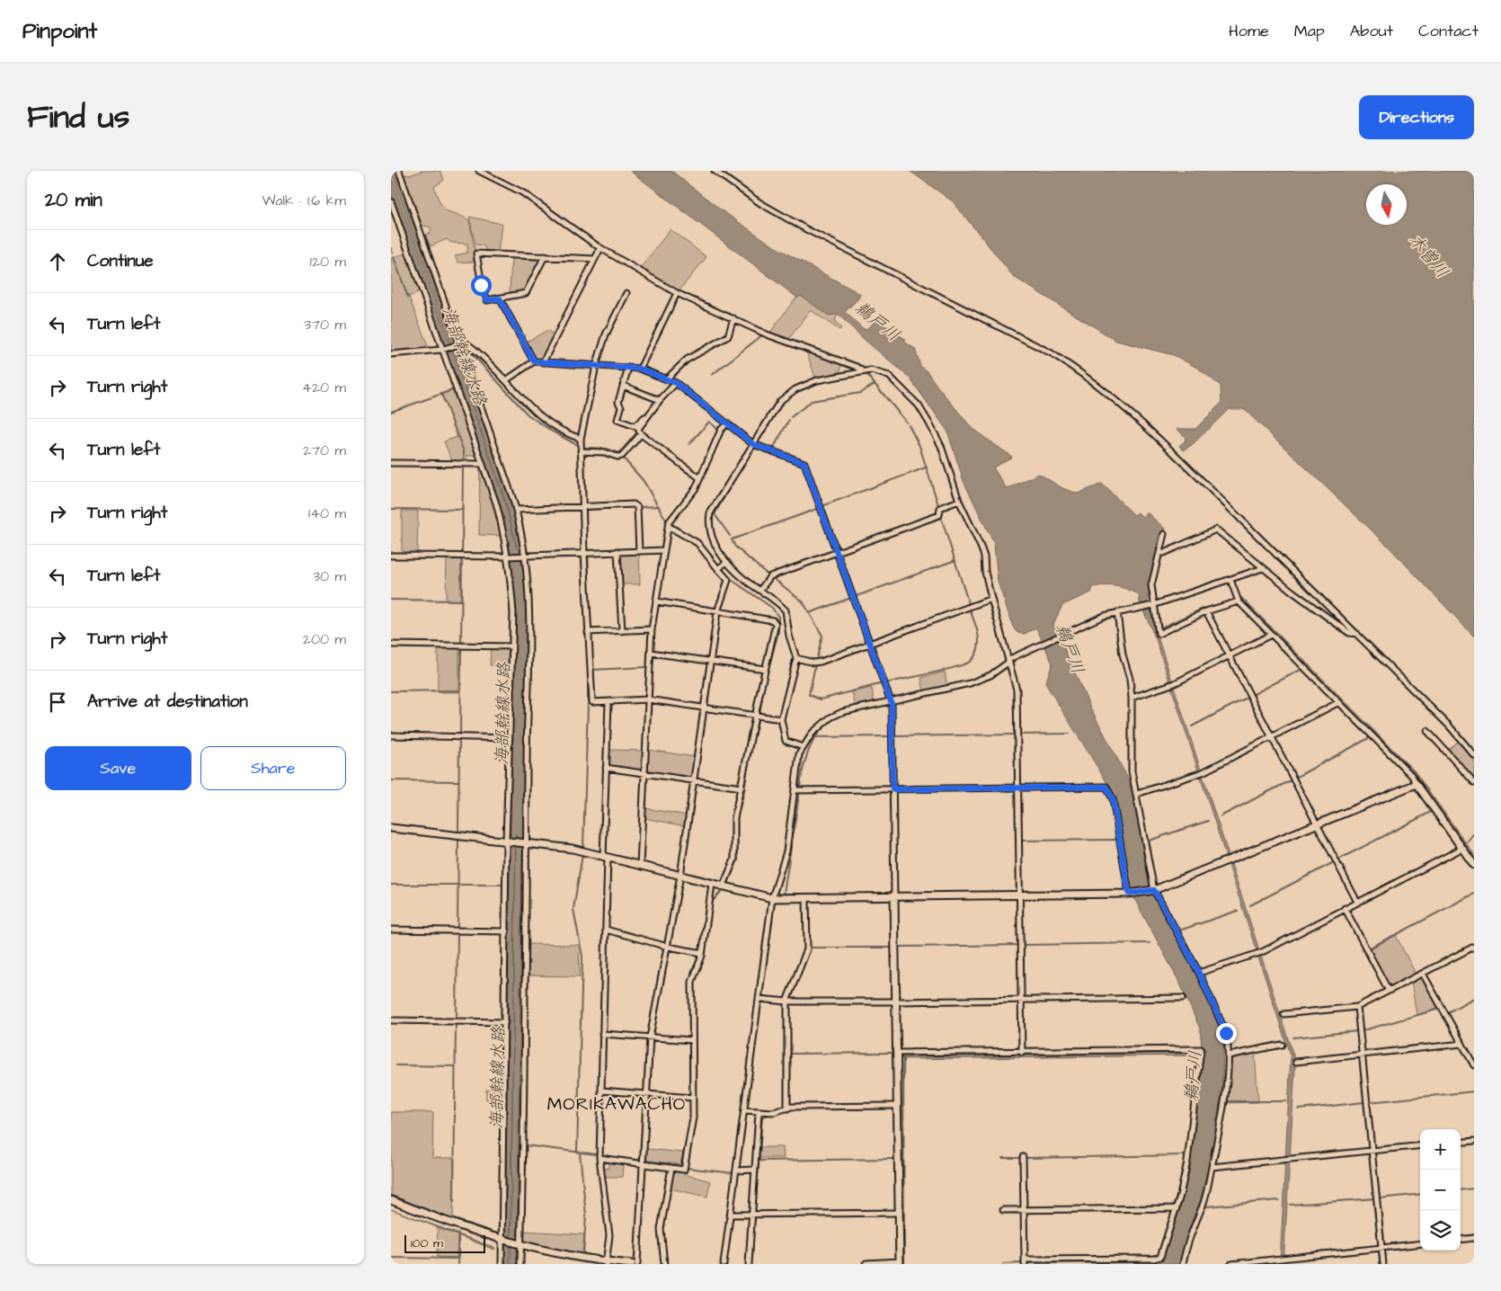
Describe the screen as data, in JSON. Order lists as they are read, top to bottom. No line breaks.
{"districts":["MORIKAWACHO"],"water":["木曽川","鵜戸川","海部幹線水路"],"scale_bar":"100 m","north":"bottom","page":{"header":"Pinpoint","nav":["Home","Map","About","Contact"],"title":"Find us","buttons":["Directions",["Save","Share"]],"heading":["20 min","Walk · 1.6 km"],"list":[["Continue","120 m"],["Turn left","370 m"],["Turn right","420 m"],["Turn left","270 m"],["Turn right","140 m"],["Turn left","30 m"],["Turn right","200 m"],"Arrive at destination"],"map_buttons":["+","−"],"scale":"100 m"}}
